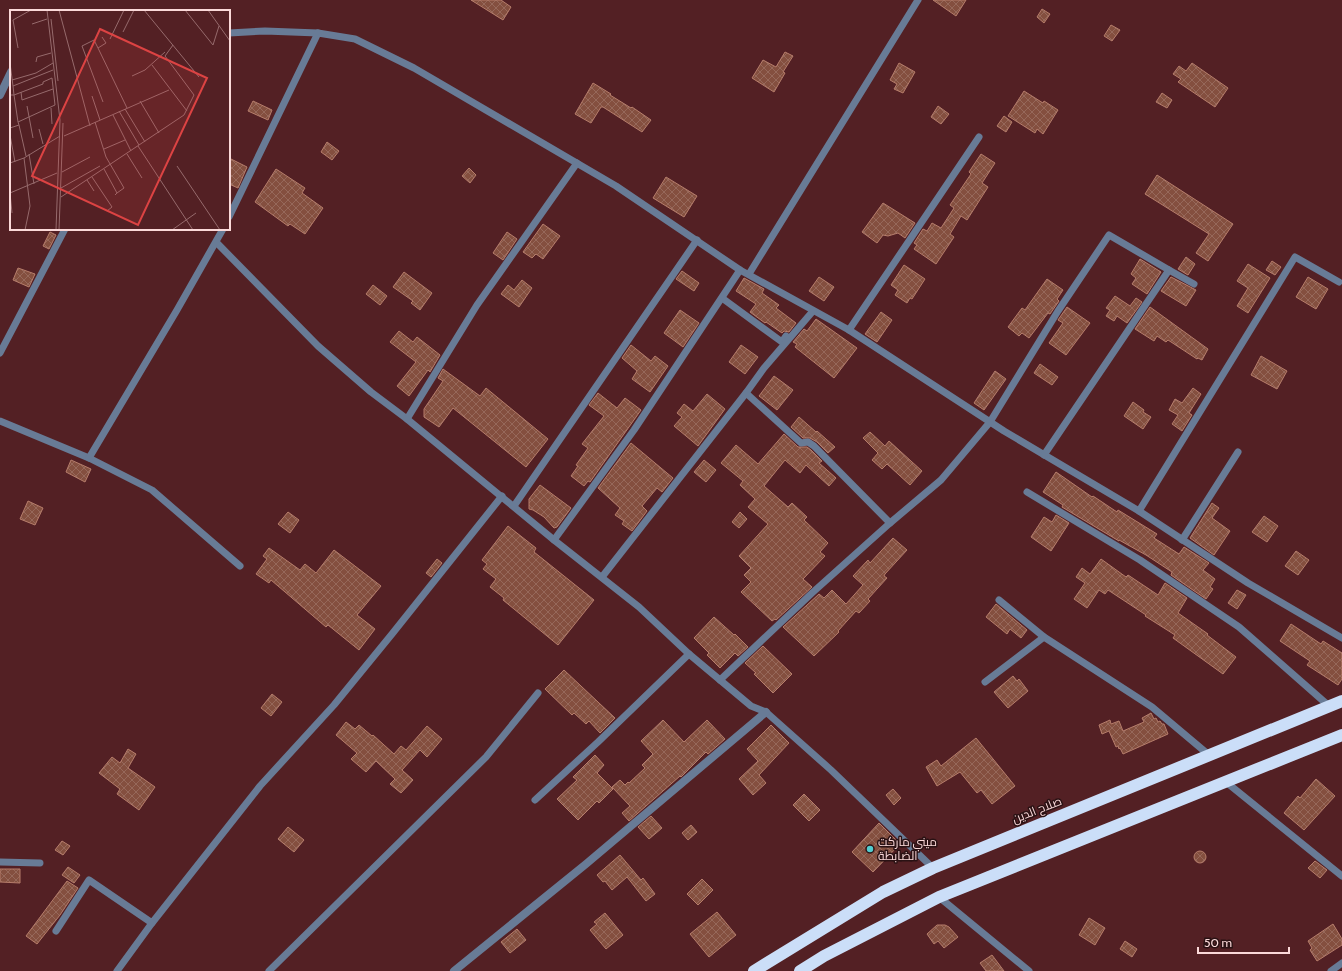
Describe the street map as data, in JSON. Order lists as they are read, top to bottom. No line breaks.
{"streets":{"highway":["صلاح الدين"]},"places":["ميني ماركت الضابطة"],"scale_bar":"50 m"}
